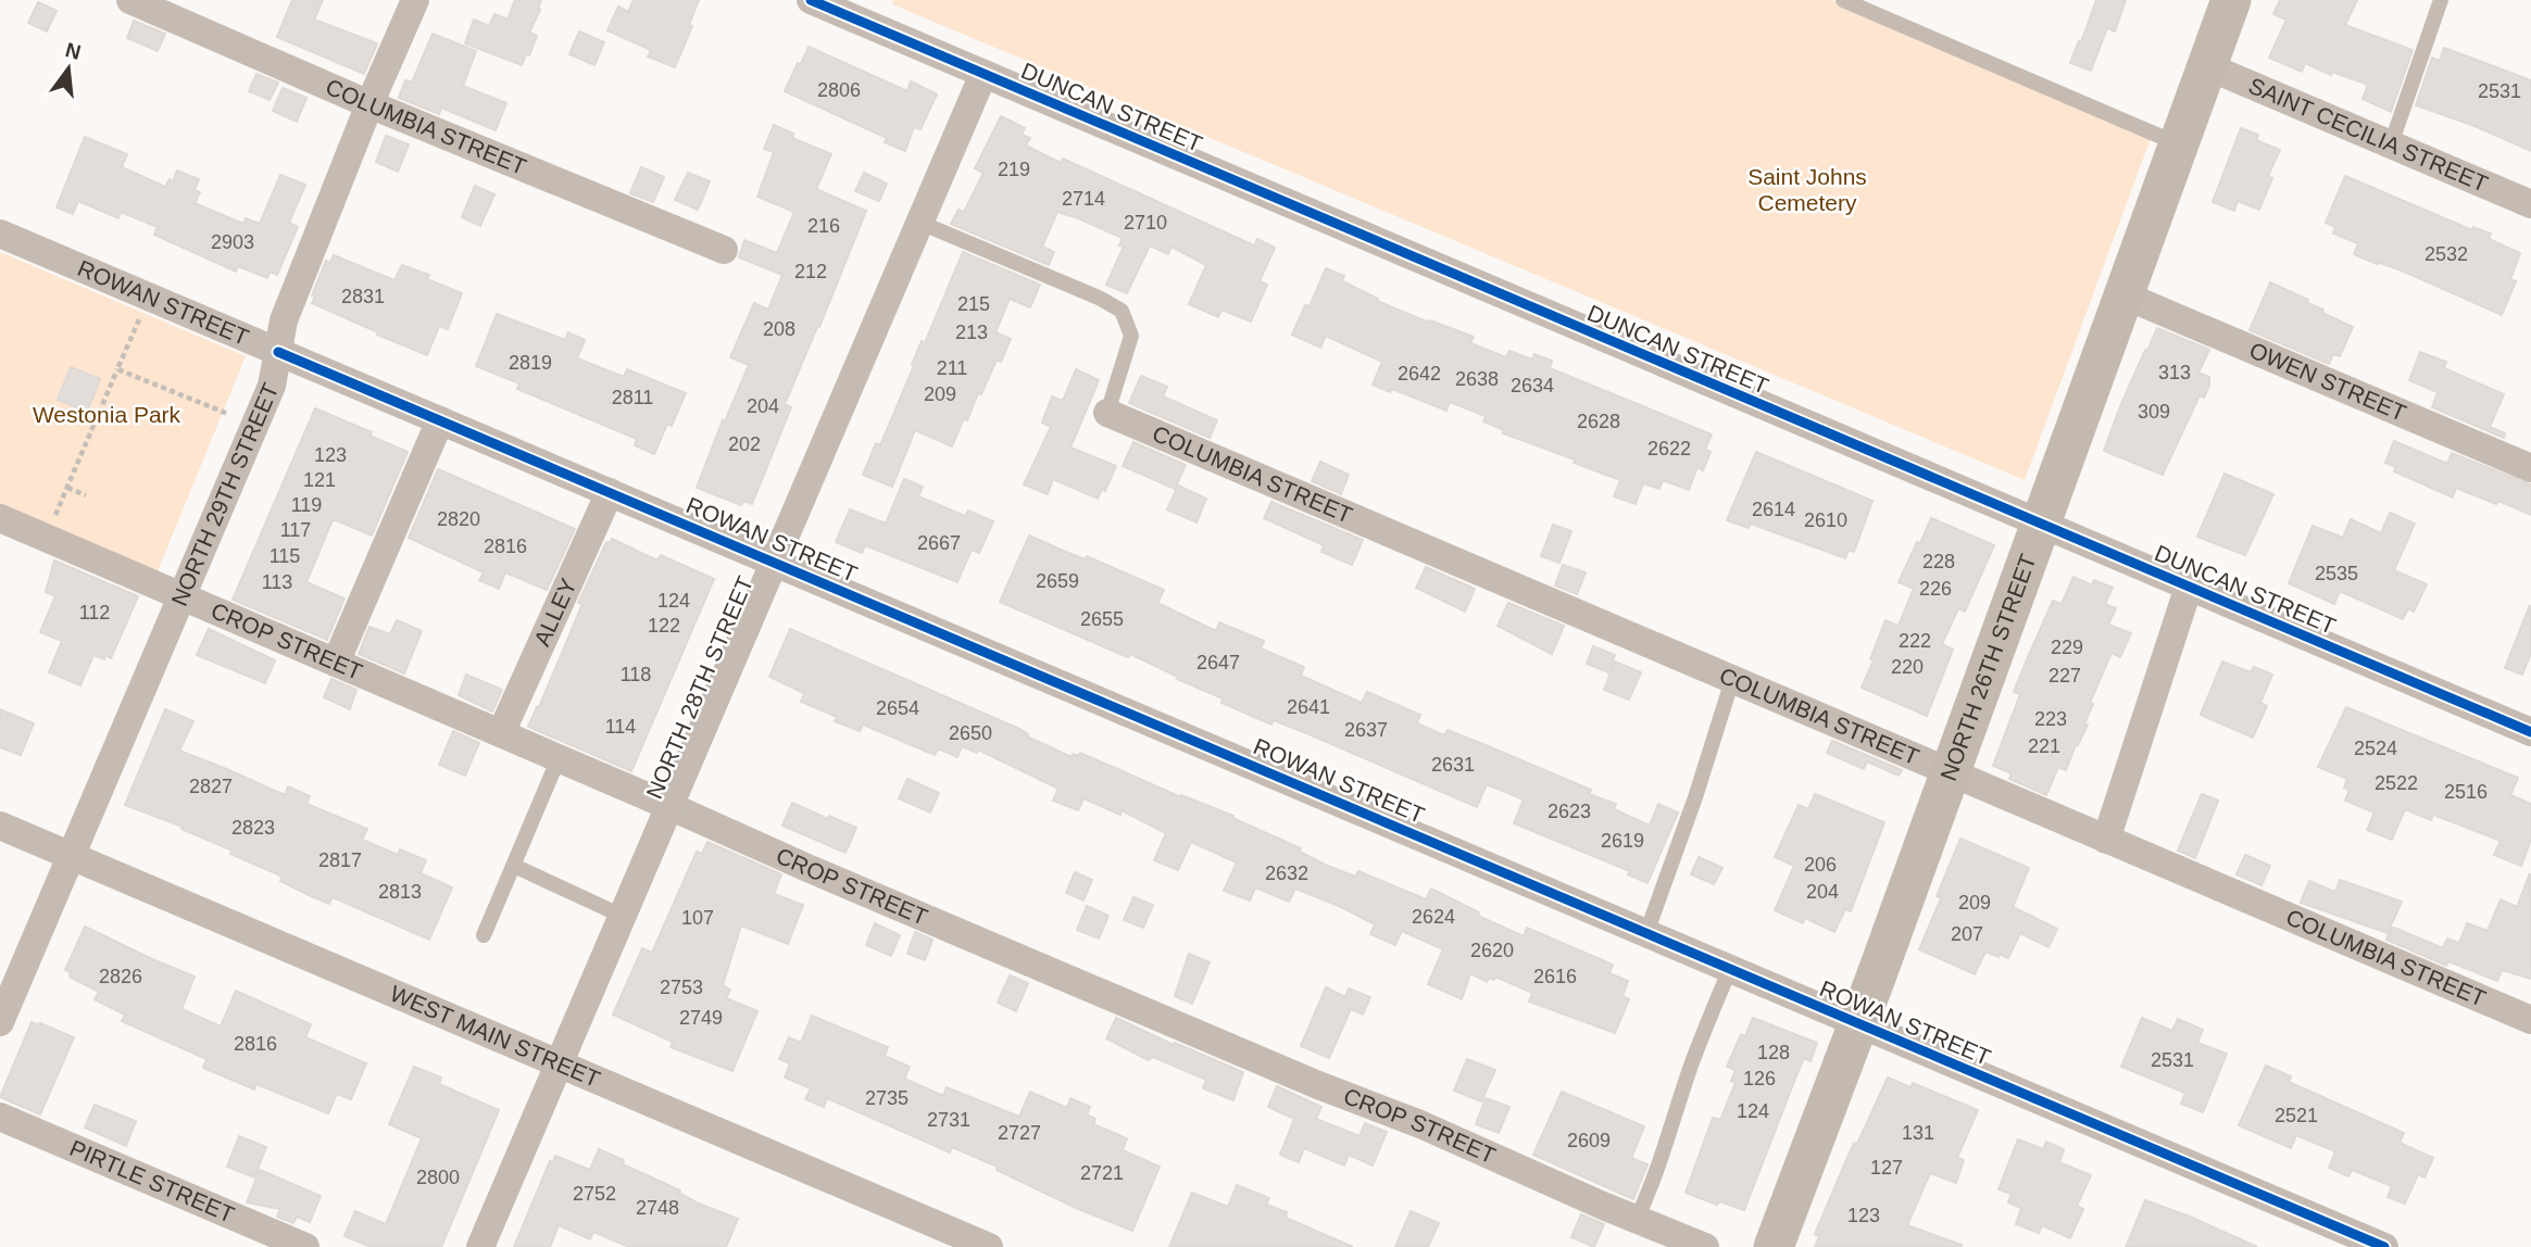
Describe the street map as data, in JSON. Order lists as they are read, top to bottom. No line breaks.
{"streets":{"street":["DUNCAN STREET","COLUMBIA STREET","SAINT CECILIA STREET","ROWAN STREET","OWEN STREET","NORTH 29TH STREET","ALLEY","CROP STREET","NORTH 26TH STREET","NORTH 28TH STREET","WEST MAIN STREET","PIRTLE STREET"]},"crossings":[["DUNCAN STREET","NORTH 26TH STREET"],["DUNCAN STREET","NORTH 28TH STREET"],["COLUMBIA STREET","NORTH 29TH STREET"],["COLUMBIA STREET","NORTH 26TH STREET"],["SAINT CECILIA STREET","NORTH 26TH STREET"],["ROWAN STREET","NORTH 29TH STREET"],["ROWAN STREET","ALLEY"],["ROWAN STREET","NORTH 26TH STREET"],["ROWAN STREET","NORTH 28TH STREET"],["OWEN STREET","NORTH 26TH STREET"],["NORTH 29TH STREET","CROP STREET"],["NORTH 29TH STREET","WEST MAIN STREET"],["ALLEY","CROP STREET"],["CROP STREET","NORTH 28TH STREET"],["NORTH 28TH STREET","WEST MAIN STREET"]],"parks":["Saint Johns Cemetery","Westonia Park"],"house_numbers":["2806","2531","219","2714","2710","216","2903","2532","212","2831","215","208","213","2819","211","313","2642","2638","2634","209","2811","204","309","2628","202","2622","123","121","119","2614","2820","2610","117","2667","2816","115","228","2535","2659","113","226","124","112","2655","122","222","229","2647","220","118","227","2641","2654","223","114","2637","2650","221","2524","2631","2522","2827","2516","2623","2823","2619","2817","206","2632","2813","204","209","2624","107","207","2620","2826","2616","2753","2749","2816","128","2531","126","2735","124","2521","2731","2727","131","2609","127","2721","2800","2752","2748","123"],"north":"top"}
